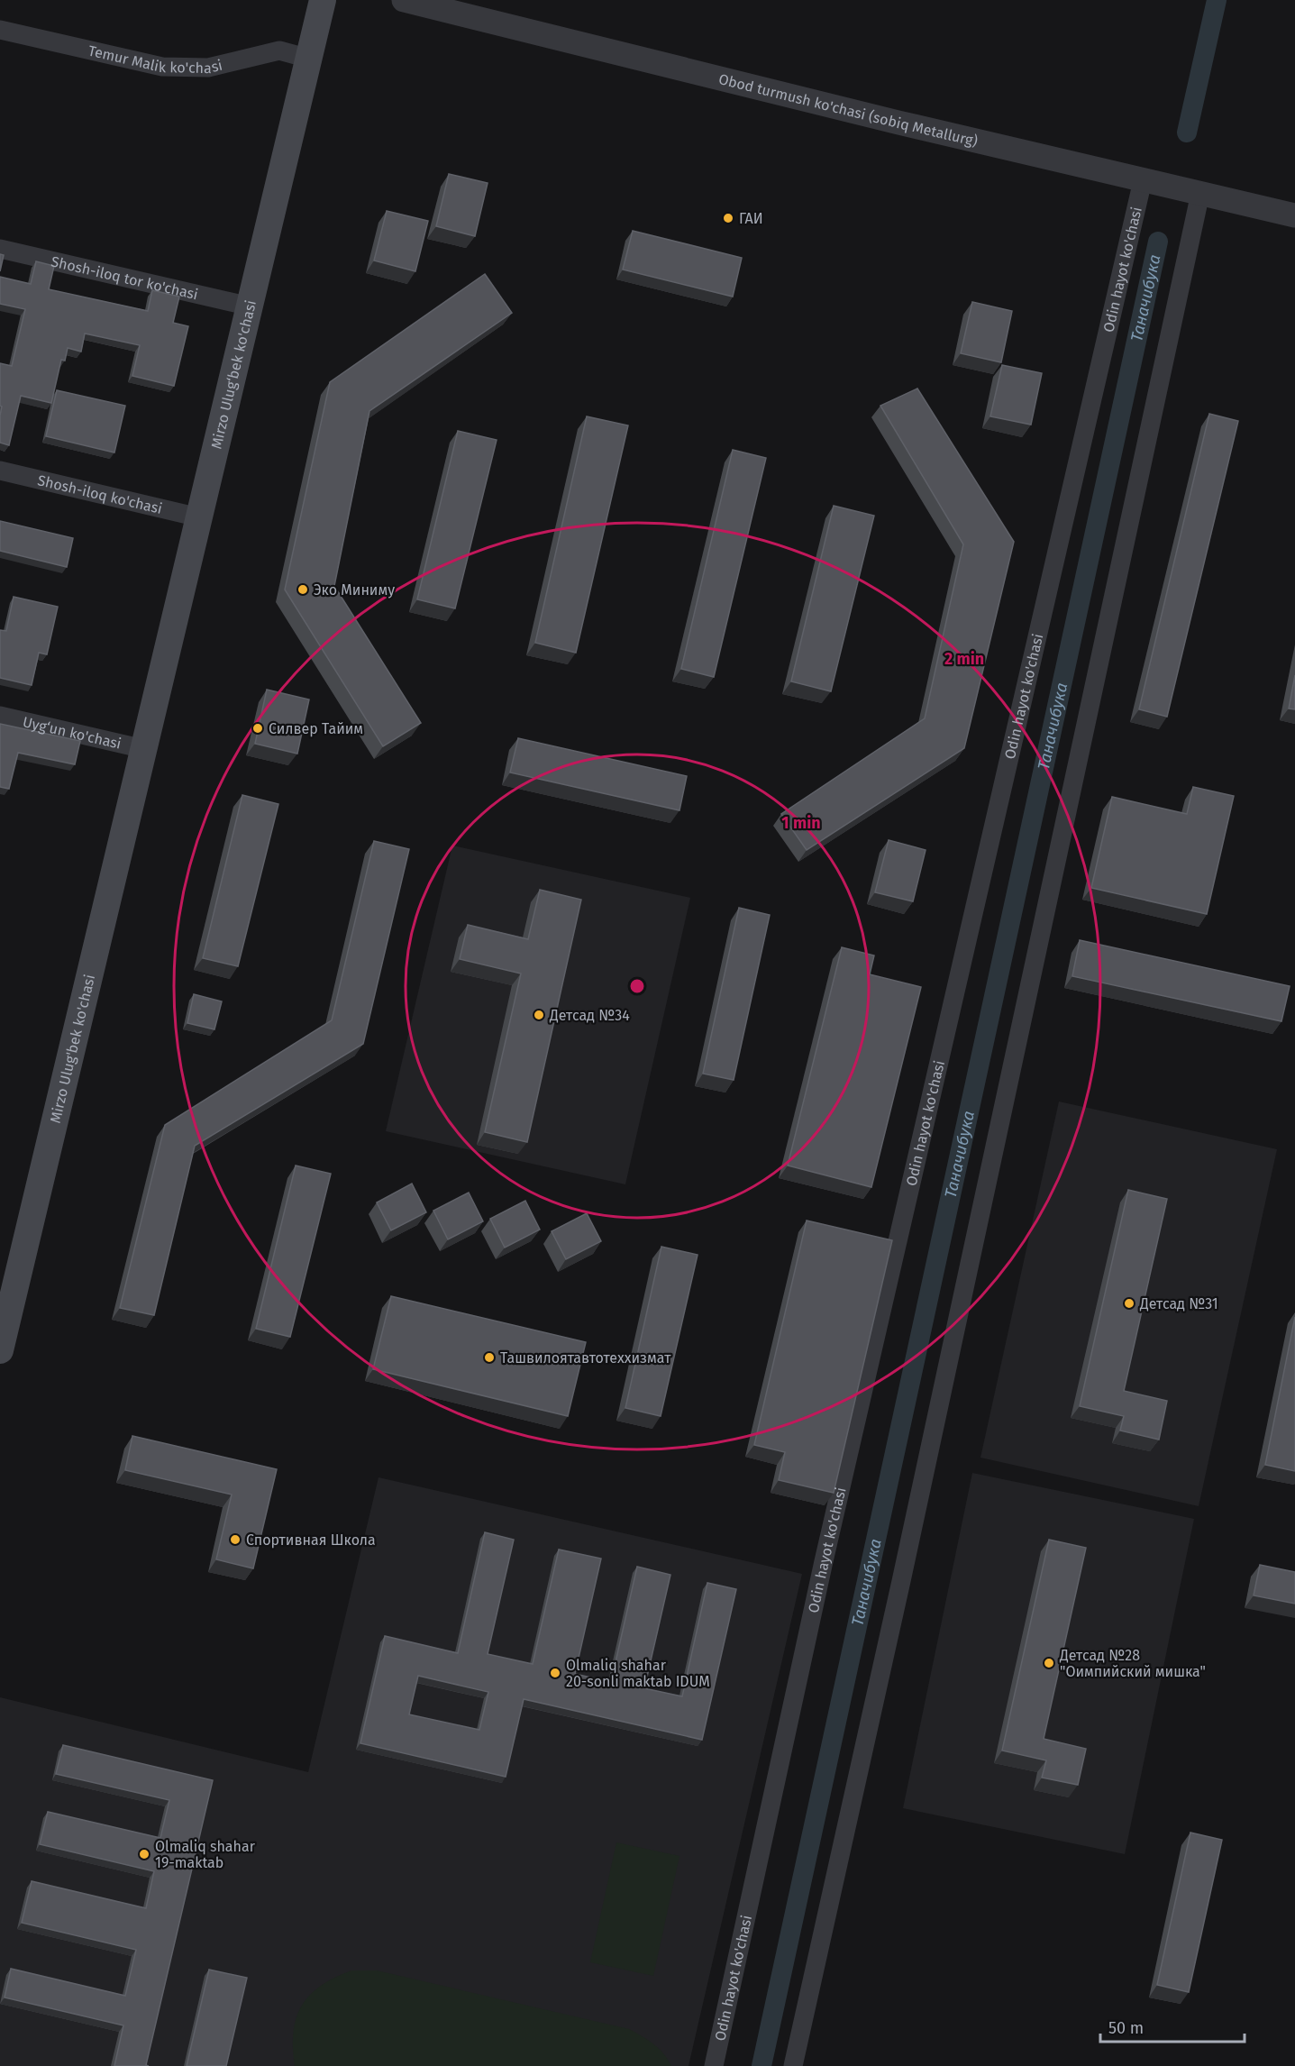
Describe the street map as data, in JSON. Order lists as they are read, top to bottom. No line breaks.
{"streets":{"main road":["Mirzo Ulug‘bek ko'chasi","Mirzo Ulug'bek ko'chasi"],"street":["Temur Malik ko'chasi","Obod turmush ko'chasi (sobiq Metallurg)","Odin hayot ko'chasi","Shosh-iloq tor ko'chasi","Shosh-iloq ko'chasi","Uyg‘un ko'chasi"]},"crossings":[["Temur Malik ko'chasi","Mirzo Ulug‘bek ko'chasi"],["Obod turmush ko'chasi (sobiq Metallurg)","Odin hayot ko'chasi"],["Shosh-iloq tor ko'chasi","Mirzo Ulug‘bek ko'chasi"],["Mirzo Ulug‘bek ko'chasi","Shosh-iloq ko'chasi"],["Mirzo Ulug‘bek ko'chasi","Uyg‘un ko'chasi"],["Mirzo Ulug‘bek ko'chasi","Mirzo Ulug'bek ko'chasi"],["Uyg‘un ko'chasi","Mirzo Ulug'bek ko'chasi"]],"water":["Таначибука"],"places":["ГАИ","Эко Миниму","Силвер Тайим","Детсад №34","Детсад №31","Ташвилоятавтотеххизмат","Спортивная Школа","Детсад №28 \"Оимпийский мишка\"","Olmaliq shahar 20-sonli maktab IDUM","Olmaliq shahar 19-maktab"],"scale_bar":"50 m","rings":["2 min","1 min"]}
